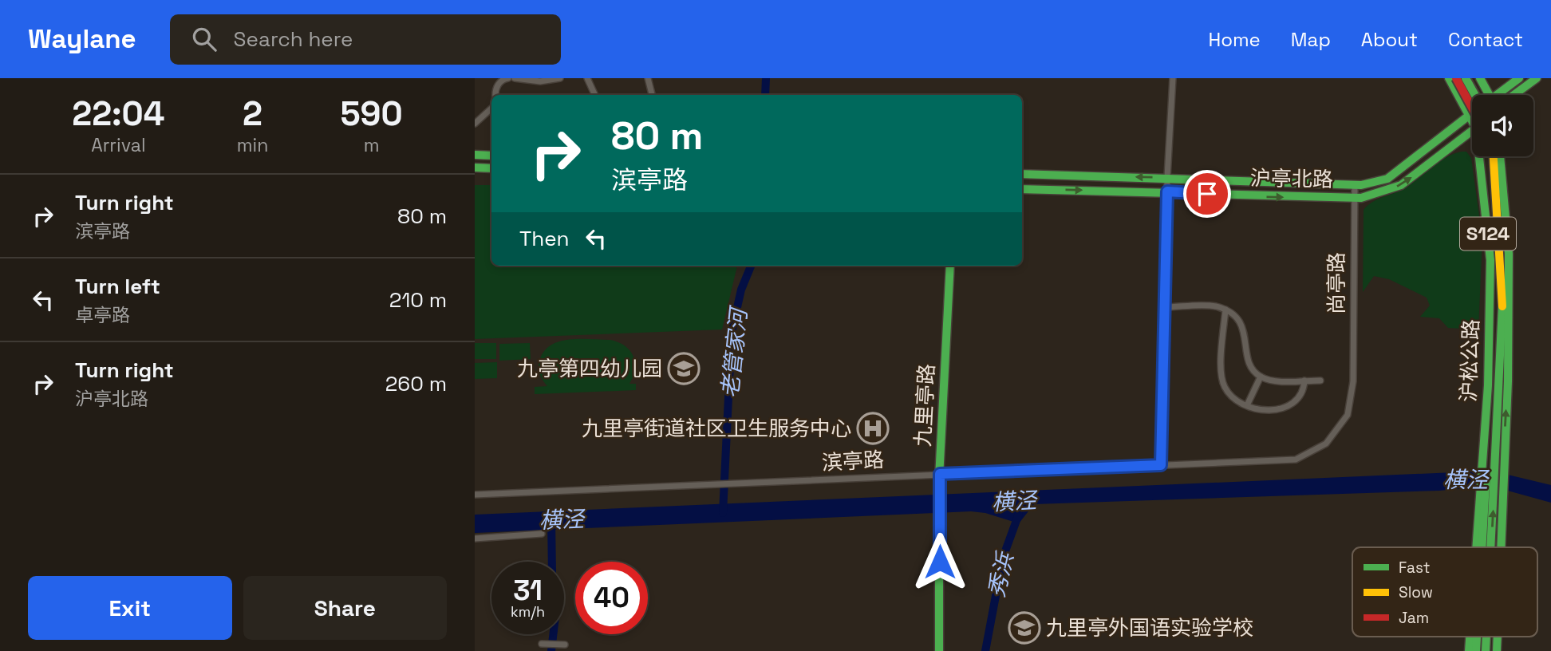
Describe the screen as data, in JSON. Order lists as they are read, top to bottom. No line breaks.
{"streets":{"main road":["沪亭北路","S124","沪松公路","九里亭路"],"street":["尚亭路","滨亭路"]},"crossings":[["沪亭北路","尚亭路"],["沪亭北路","沪松公路"],["尚亭路","滨亭路"],["九里亭路","滨亭路"]],"water":["老管家河","横泾","秀浜"],"places":{"school or university":["九亭第四幼儿园","九里亭外国语实验学校"],"hospital":["九里亭街道社区卫生服务中心"]},"legend":["Fast","Slow","Jam"],"page":{"header":"Waylane","search":"Search here","nav":["Home","Map","About","Contact"],"eta":["22:04","Arrival","2","min","590","m"],"turn":["80 m","滨亭路"],"list":[{"name":"Turn right","note":"滨亭路","value":"80 m"},{"name":"Turn left","note":"卓亭路","value":"210 m"},{"name":"Turn right","note":"沪亭北路","value":"260 m"}],"then":"Then","speed":"31 km/h","limit":"40","buttons":["Exit","Share"]}}
